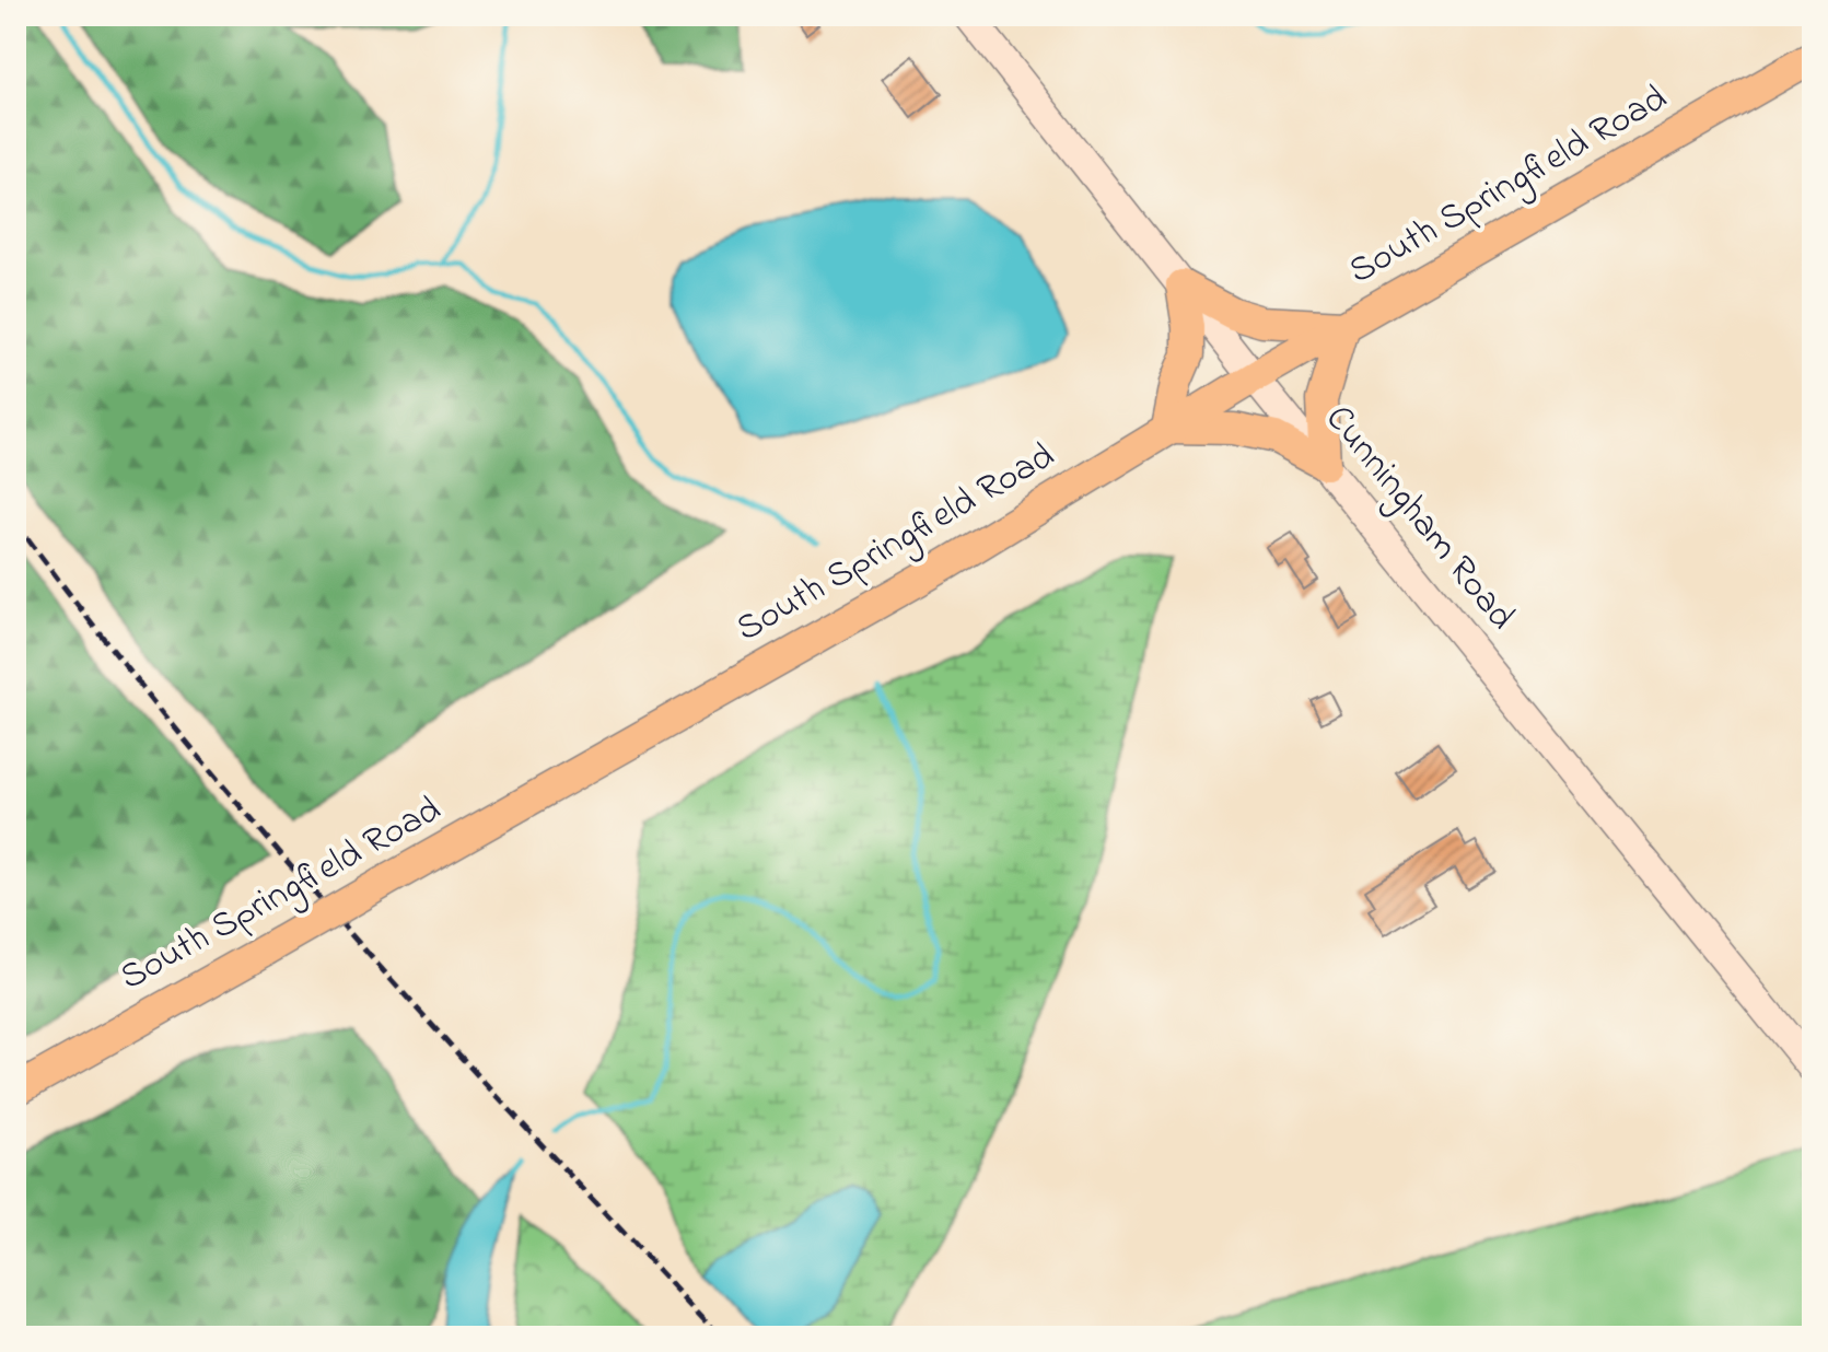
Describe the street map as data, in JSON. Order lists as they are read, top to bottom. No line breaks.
{"streets":{"main road":["South Springfield Road","Cunningham Road"]},"crossings":[["South Springfield Road","Cunningham Road"]]}
